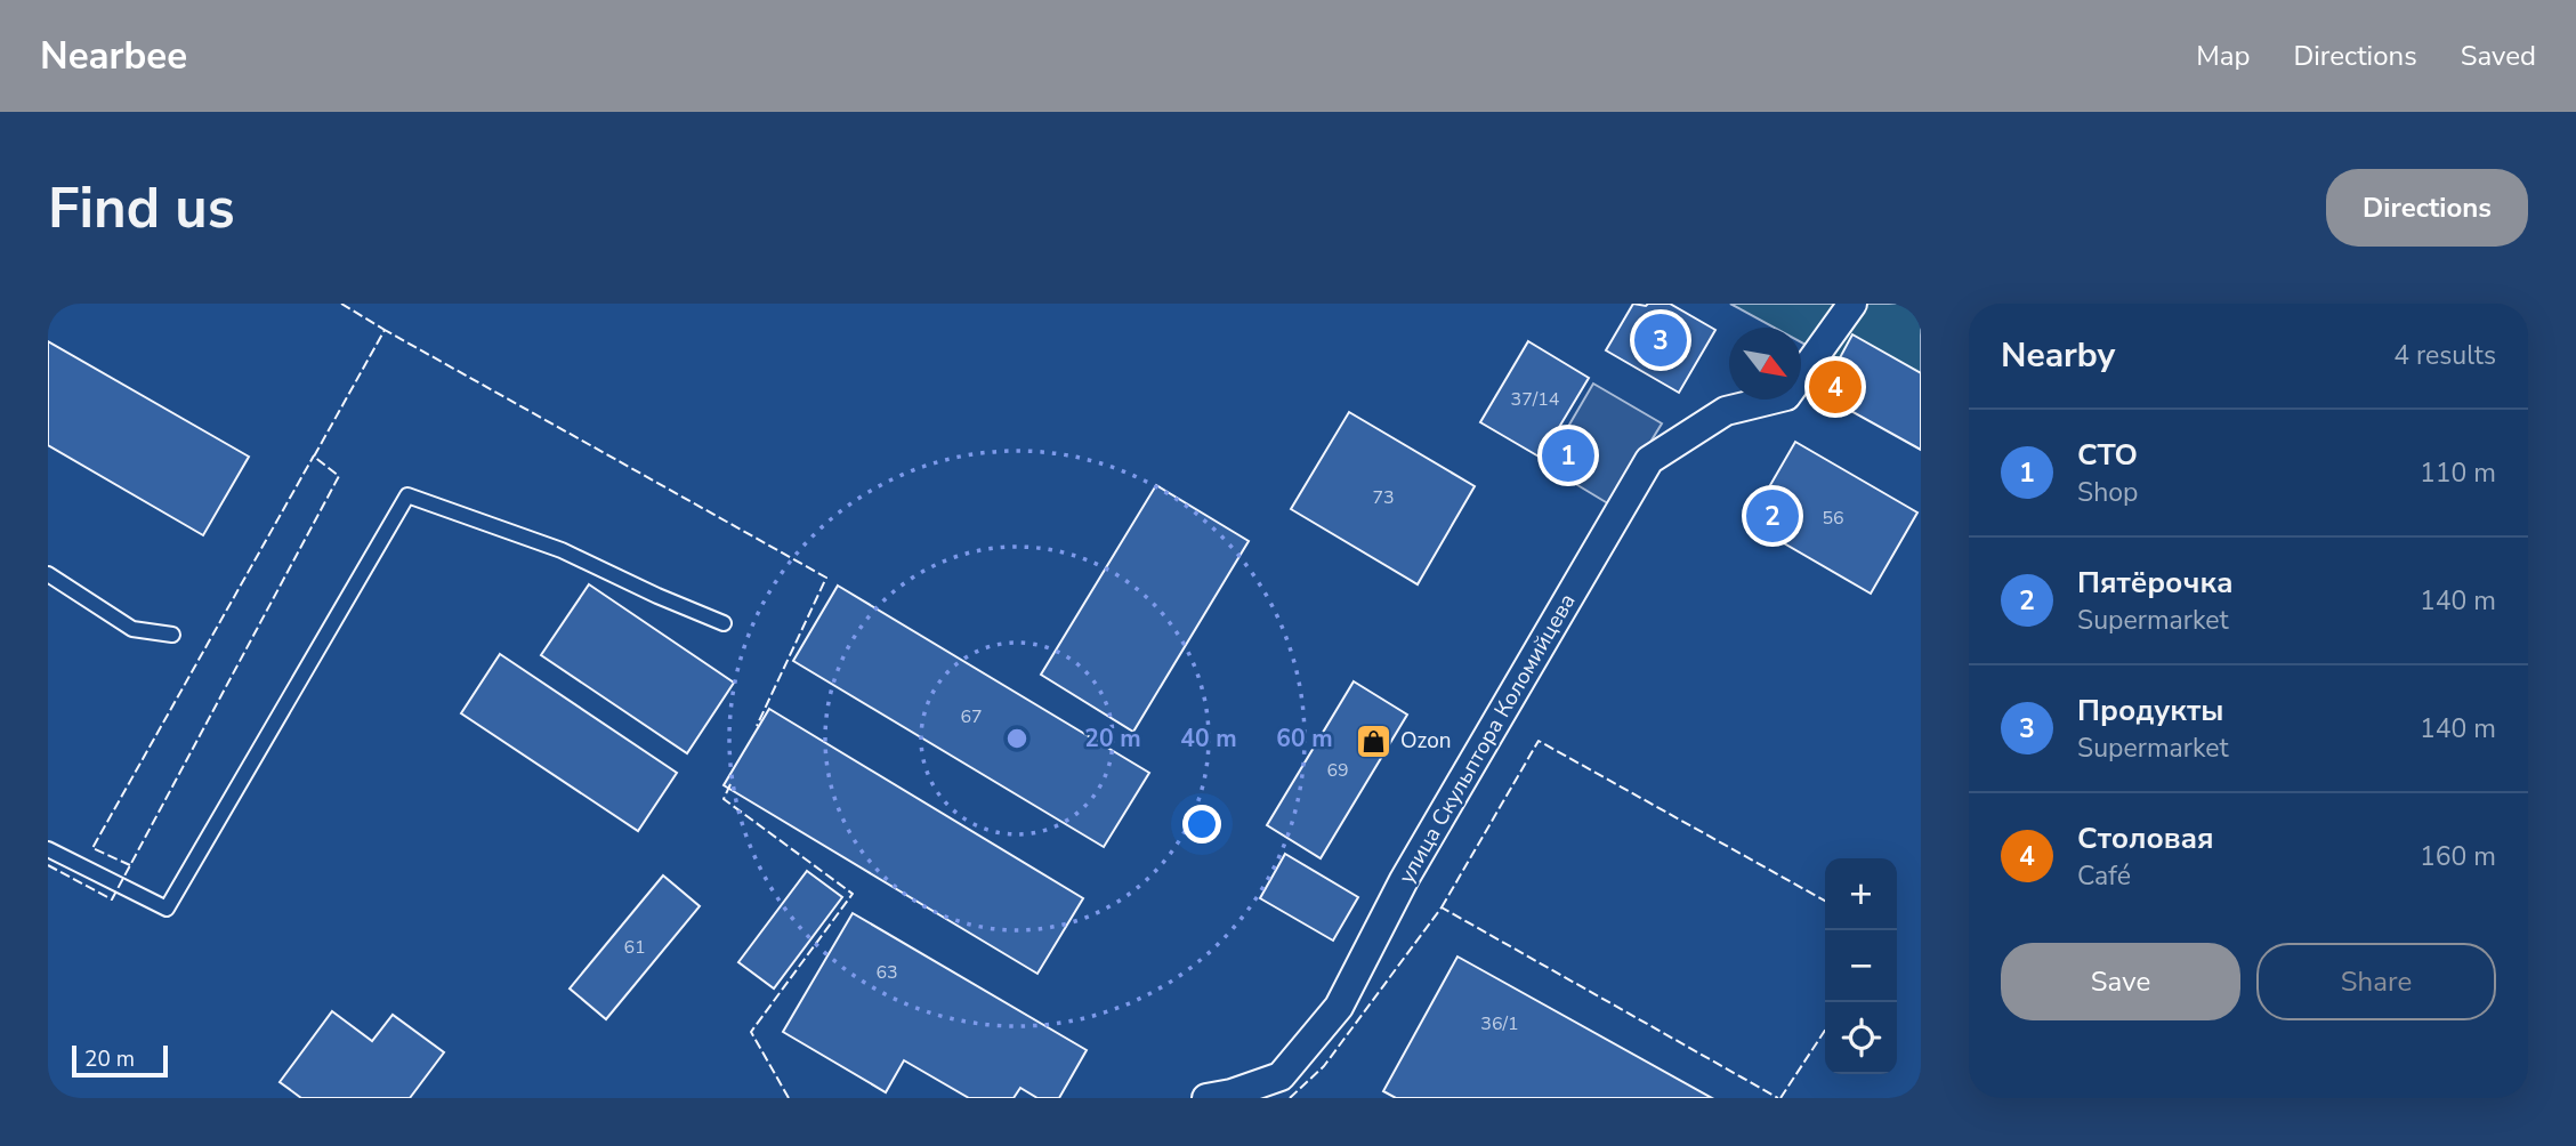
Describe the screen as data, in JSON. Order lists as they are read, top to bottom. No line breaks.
{"streets":{"street":["улица Скульптора Коломийцева"]},"places":{"shop":["Ozon"]},"house_numbers":["37/14","73","56","67","69","61","63","36/1"],"scale_bar":"20 m","north":"bottom right","page":{"header":"Nearbee","nav":["Map","Directions","Saved"],"buttons":["Directions",["Save","Share"]],"title":"Find us","heading":["Nearby","4 results"],"pins":["3","4","1","2"],"list":[{"mark":"1","name":"СТО","note":"Shop","value":"110 m"},{"mark":"2","name":"Пятёрочка","note":"Supermarket","value":"140 m"},{"mark":"3","name":"Продукты","note":"Supermarket","value":"140 m"},{"mark":"4","name":"Столовая","note":"Café","value":"160 m"}],"map_buttons":["+","−"],"scale":"20 m"},"rings":["20 m","40 m","60 m"]}
